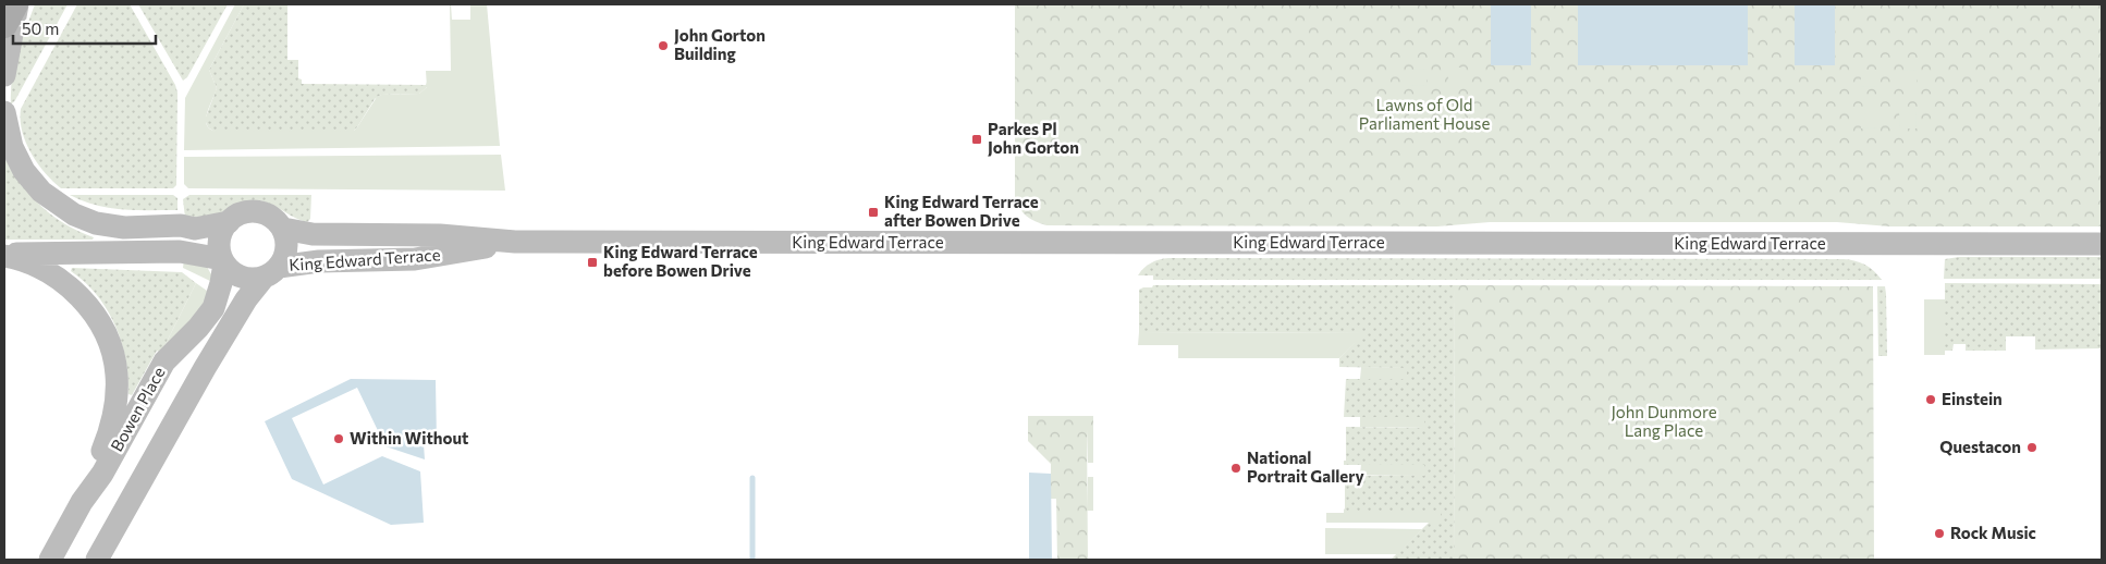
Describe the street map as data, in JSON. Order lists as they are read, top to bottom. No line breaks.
{"streets":{"main road":["King Edward Terrace","Bowen Place"]},"crossings":[["King Edward Terrace","Bowen Place"]],"parks":["Lawns of Old Parliament House","John Dunmore Lang Place"],"places":{"other":["John Gorton Building","Einstein","Within Without","Questacon","National Portrait Gallery","Rock Music"],"transit":["Parkes Pl John Gorton","King Edward Terrace after Bowen Drive","King Edward Terrace before Bowen Drive"]},"scale_bar":"50 m"}
